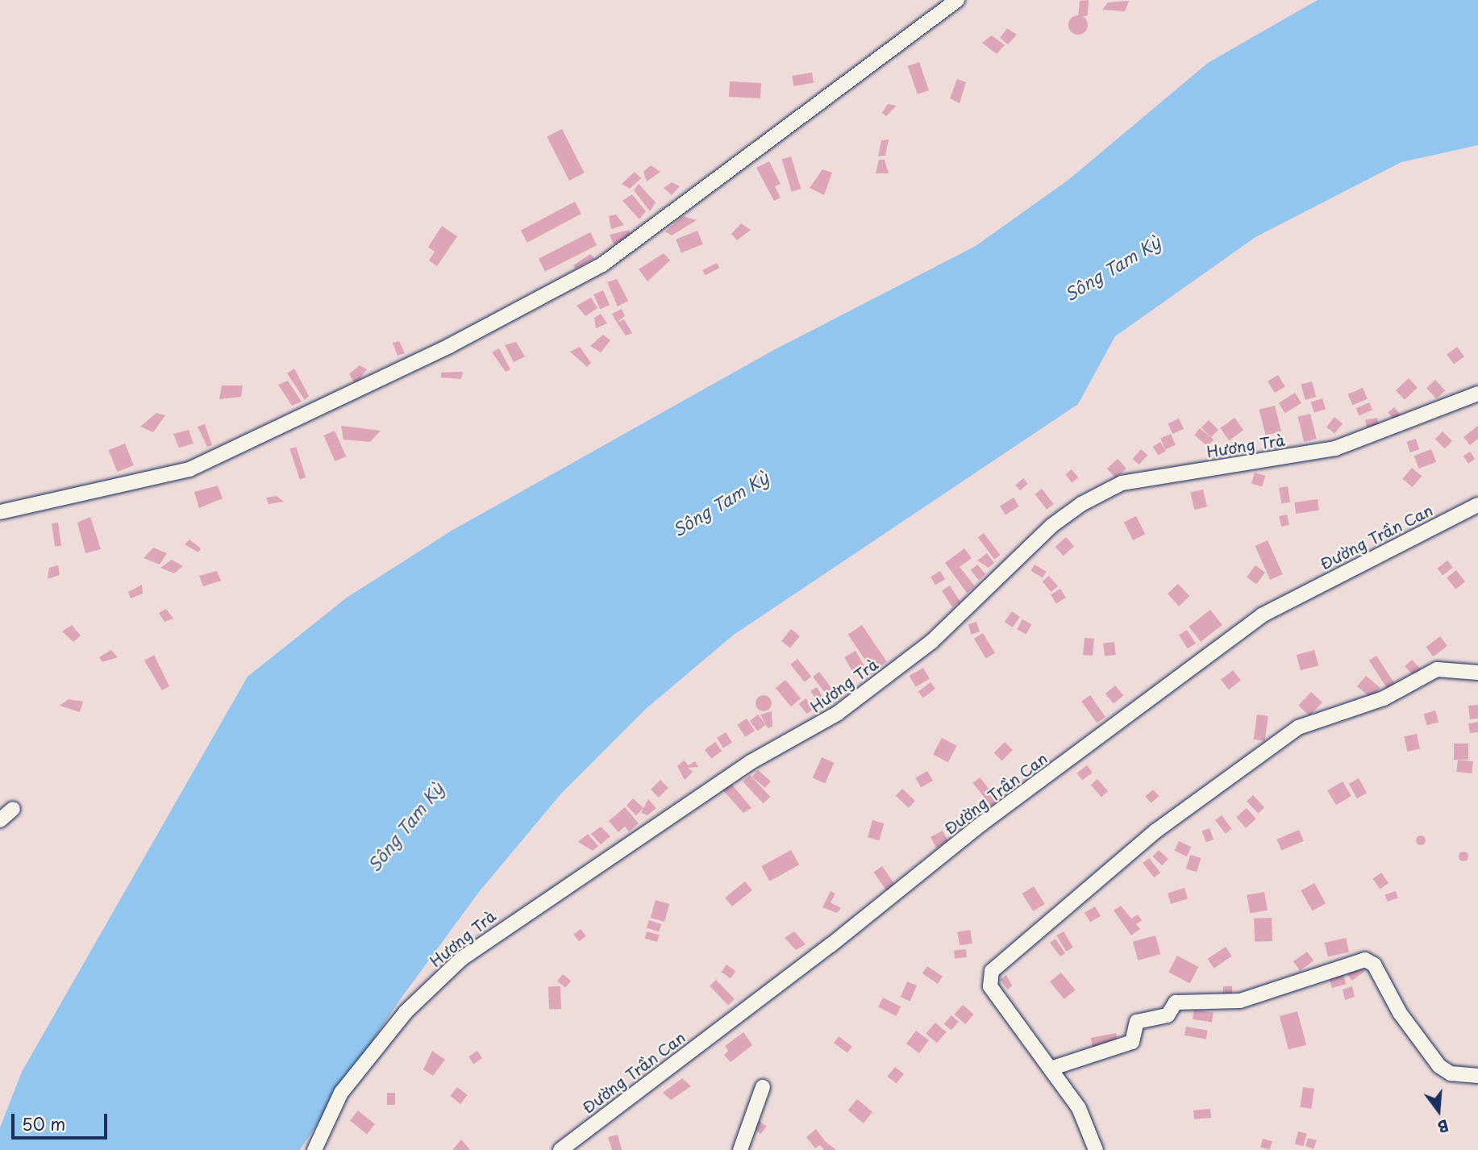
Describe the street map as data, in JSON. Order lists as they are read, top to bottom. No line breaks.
{"streets":{"street":["Hương Trà","Đường Trần Can"]},"water":["Sông Tam Kỳ"],"scale_bar":"50 m","north":"bottom"}
